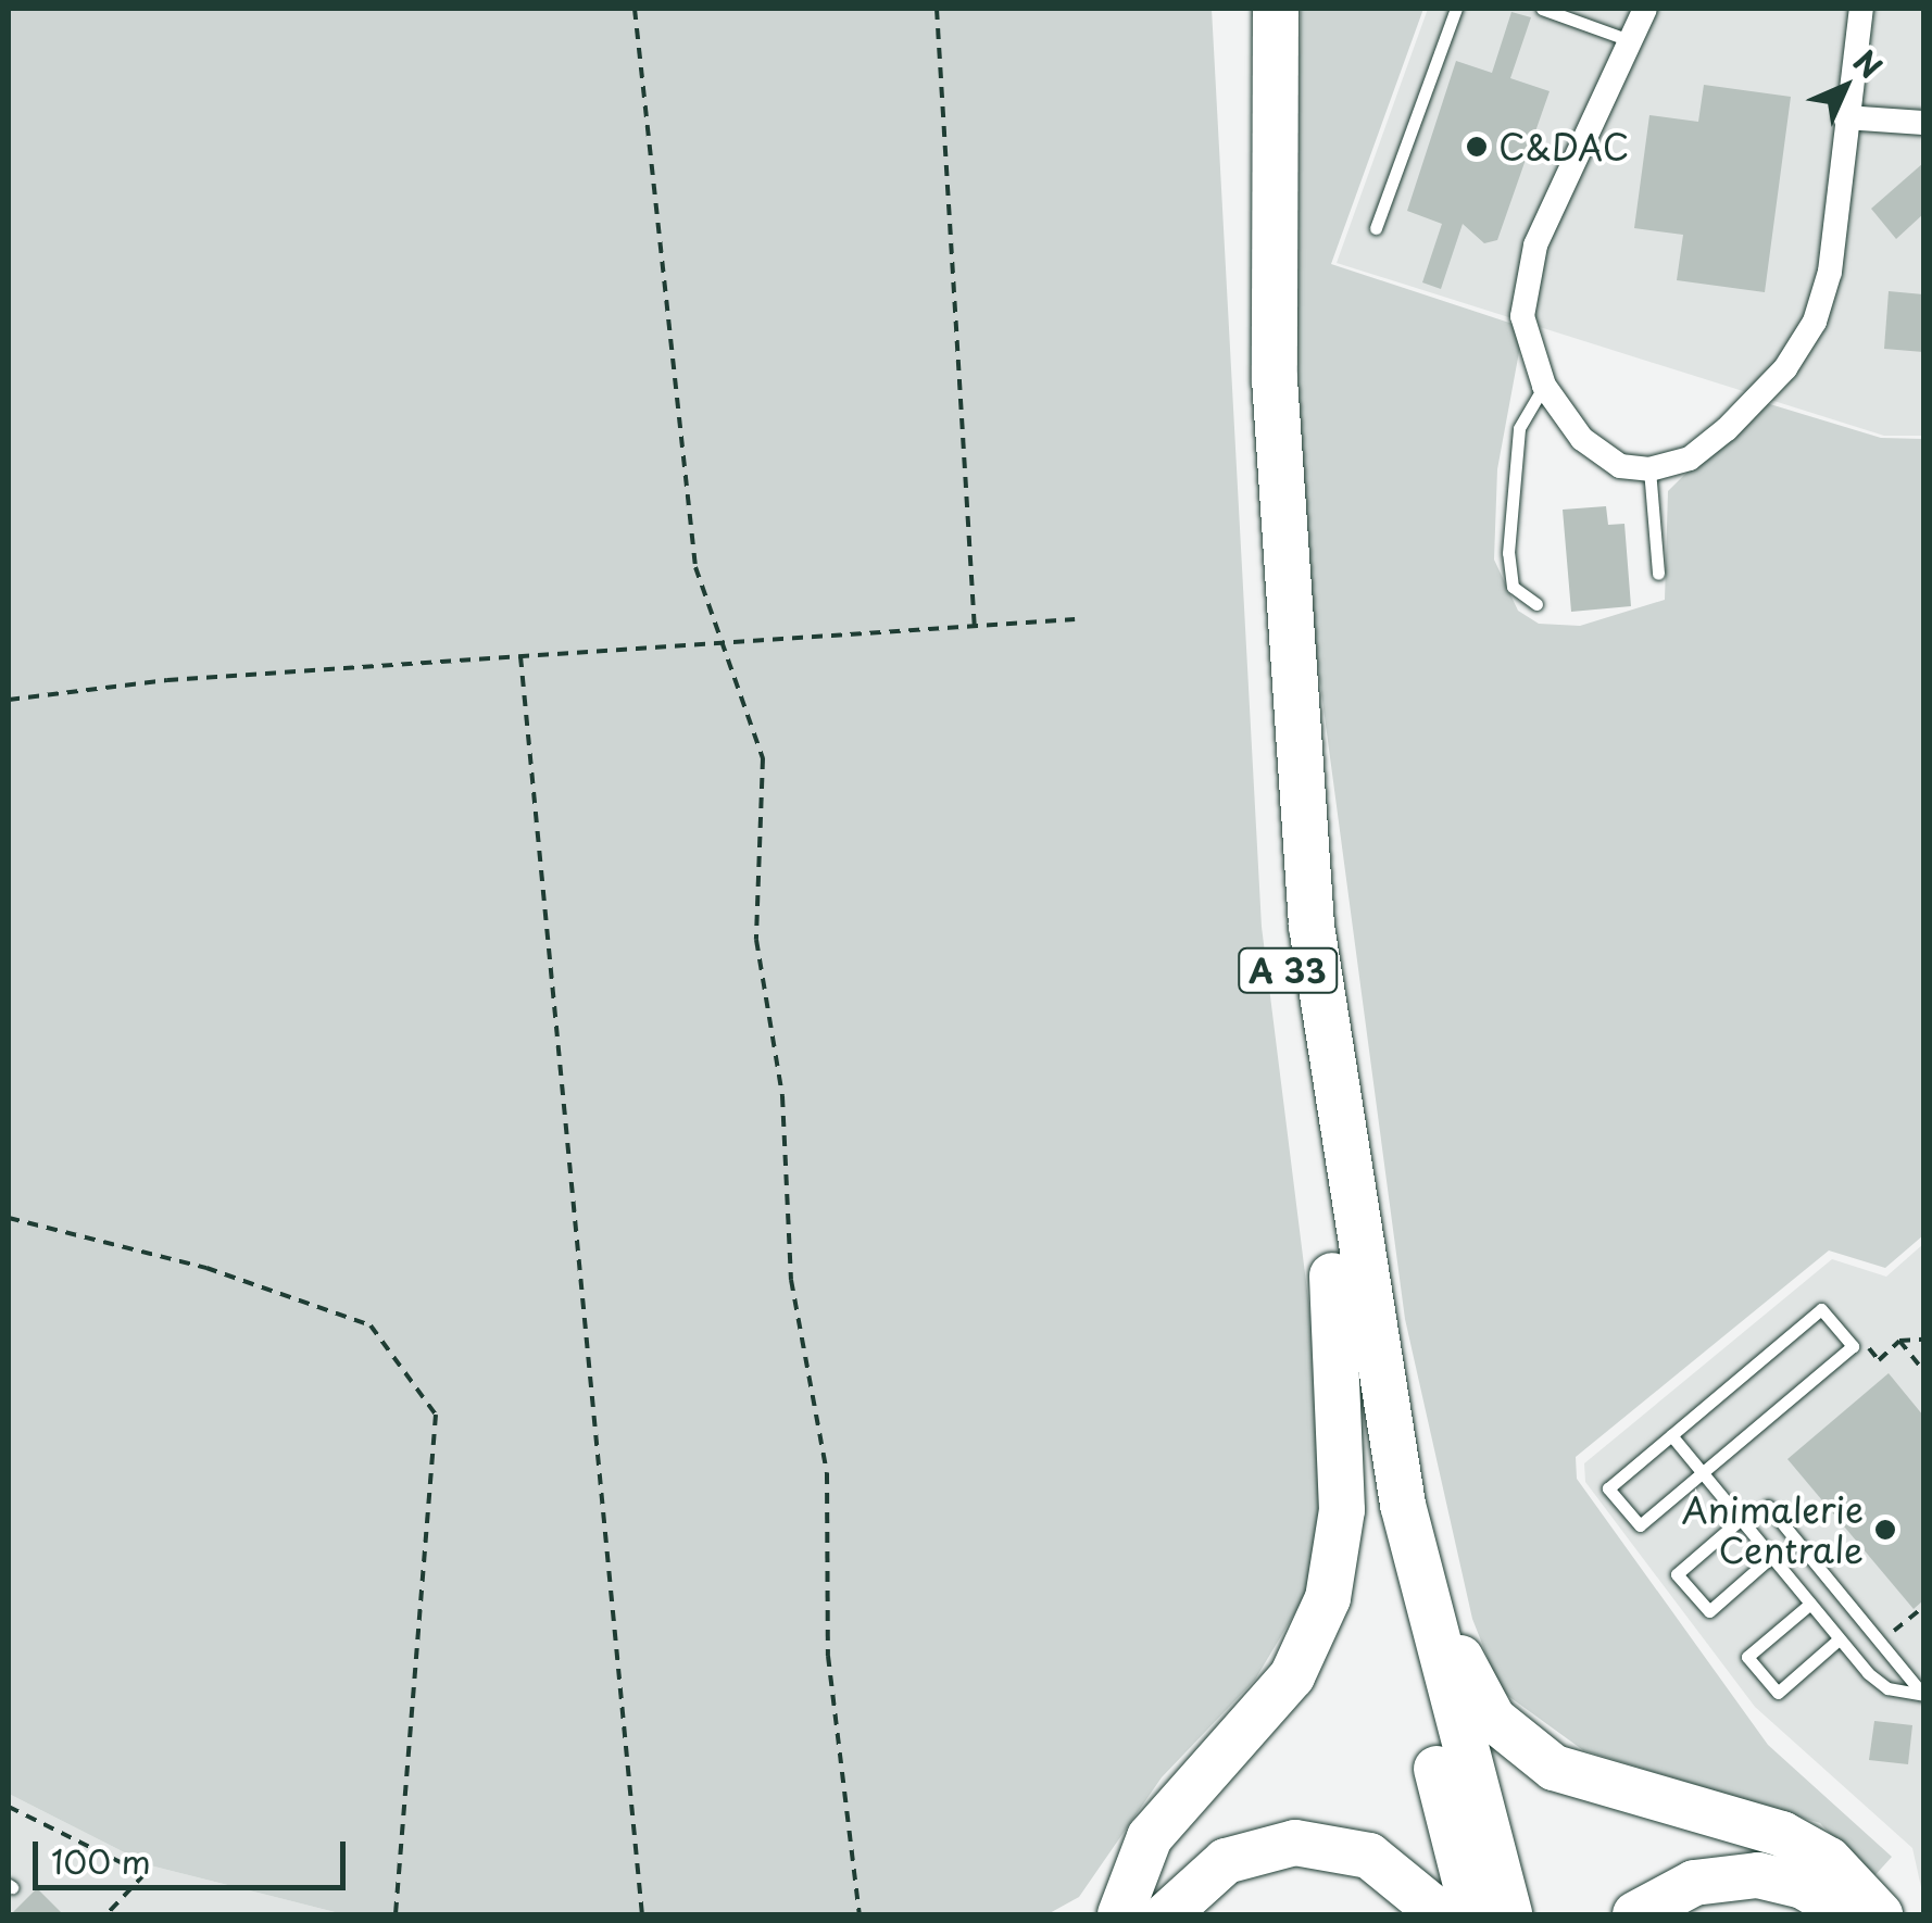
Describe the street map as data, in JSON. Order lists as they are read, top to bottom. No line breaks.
{"streets":{"highway":["A 33"]},"places":["C&DAC","Animalerie Centrale"],"scale_bar":"100 m","north":"top right"}
